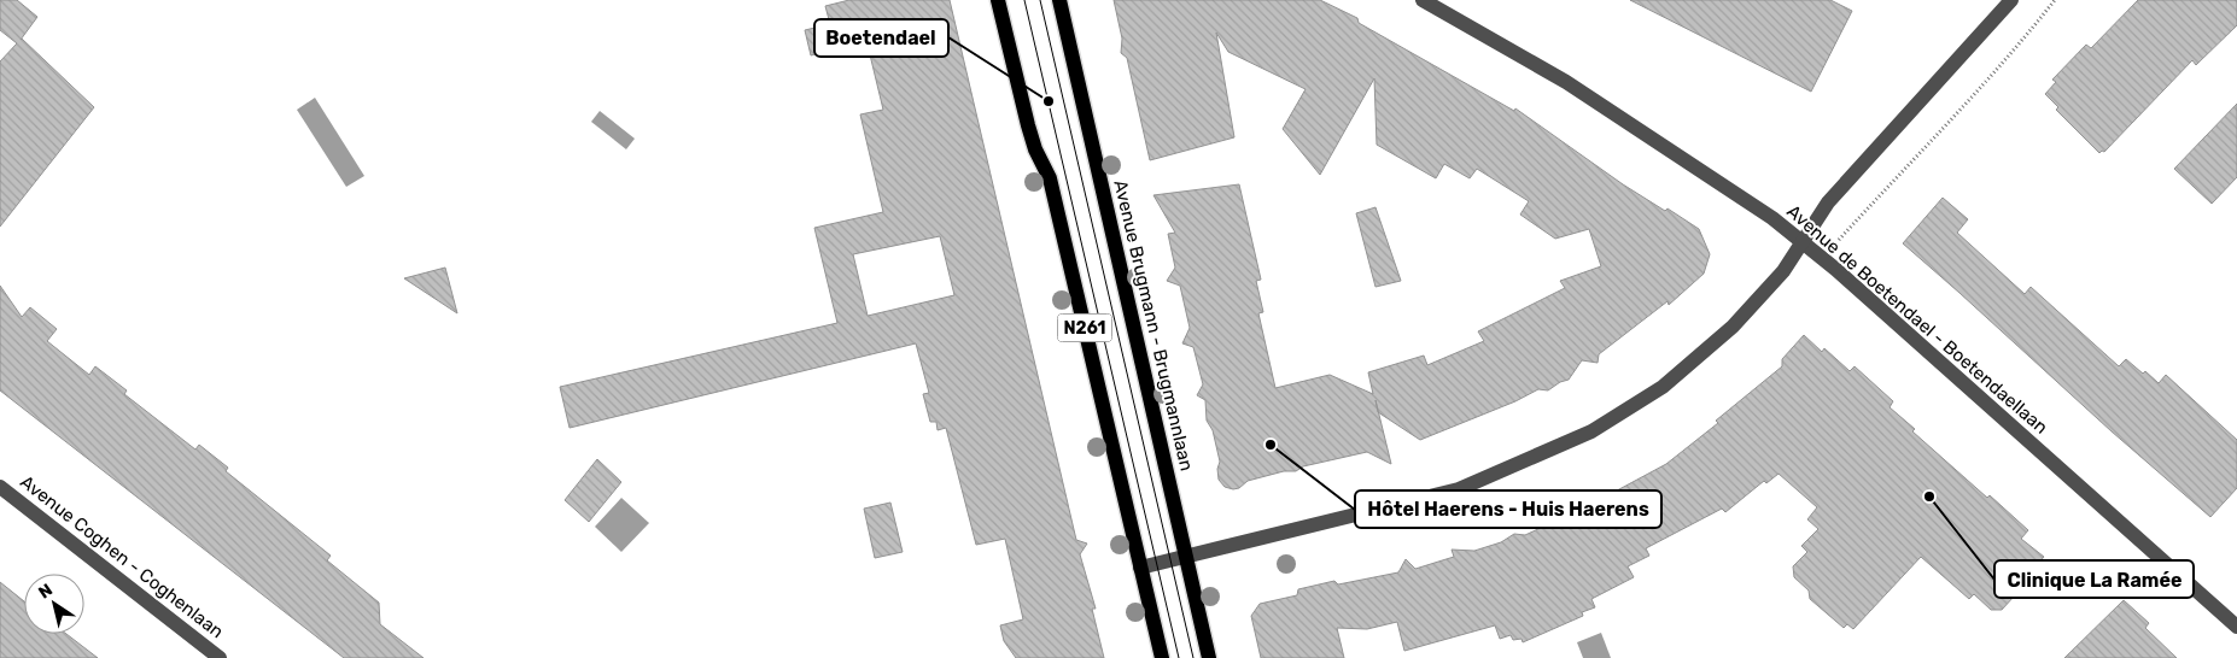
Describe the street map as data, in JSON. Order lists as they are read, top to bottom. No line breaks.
{"streets":{"main road":["Avenue Brugmann - Brugmannlaan","N261"],"street":["Avenue de Boetendael - Boetendaellaan","Avenue Coghen - Coghenlaan"]},"places":["Boetendael","Hôtel Haerens - Huis Haerens","Clinique La Ramée"],"north":"top left"}
